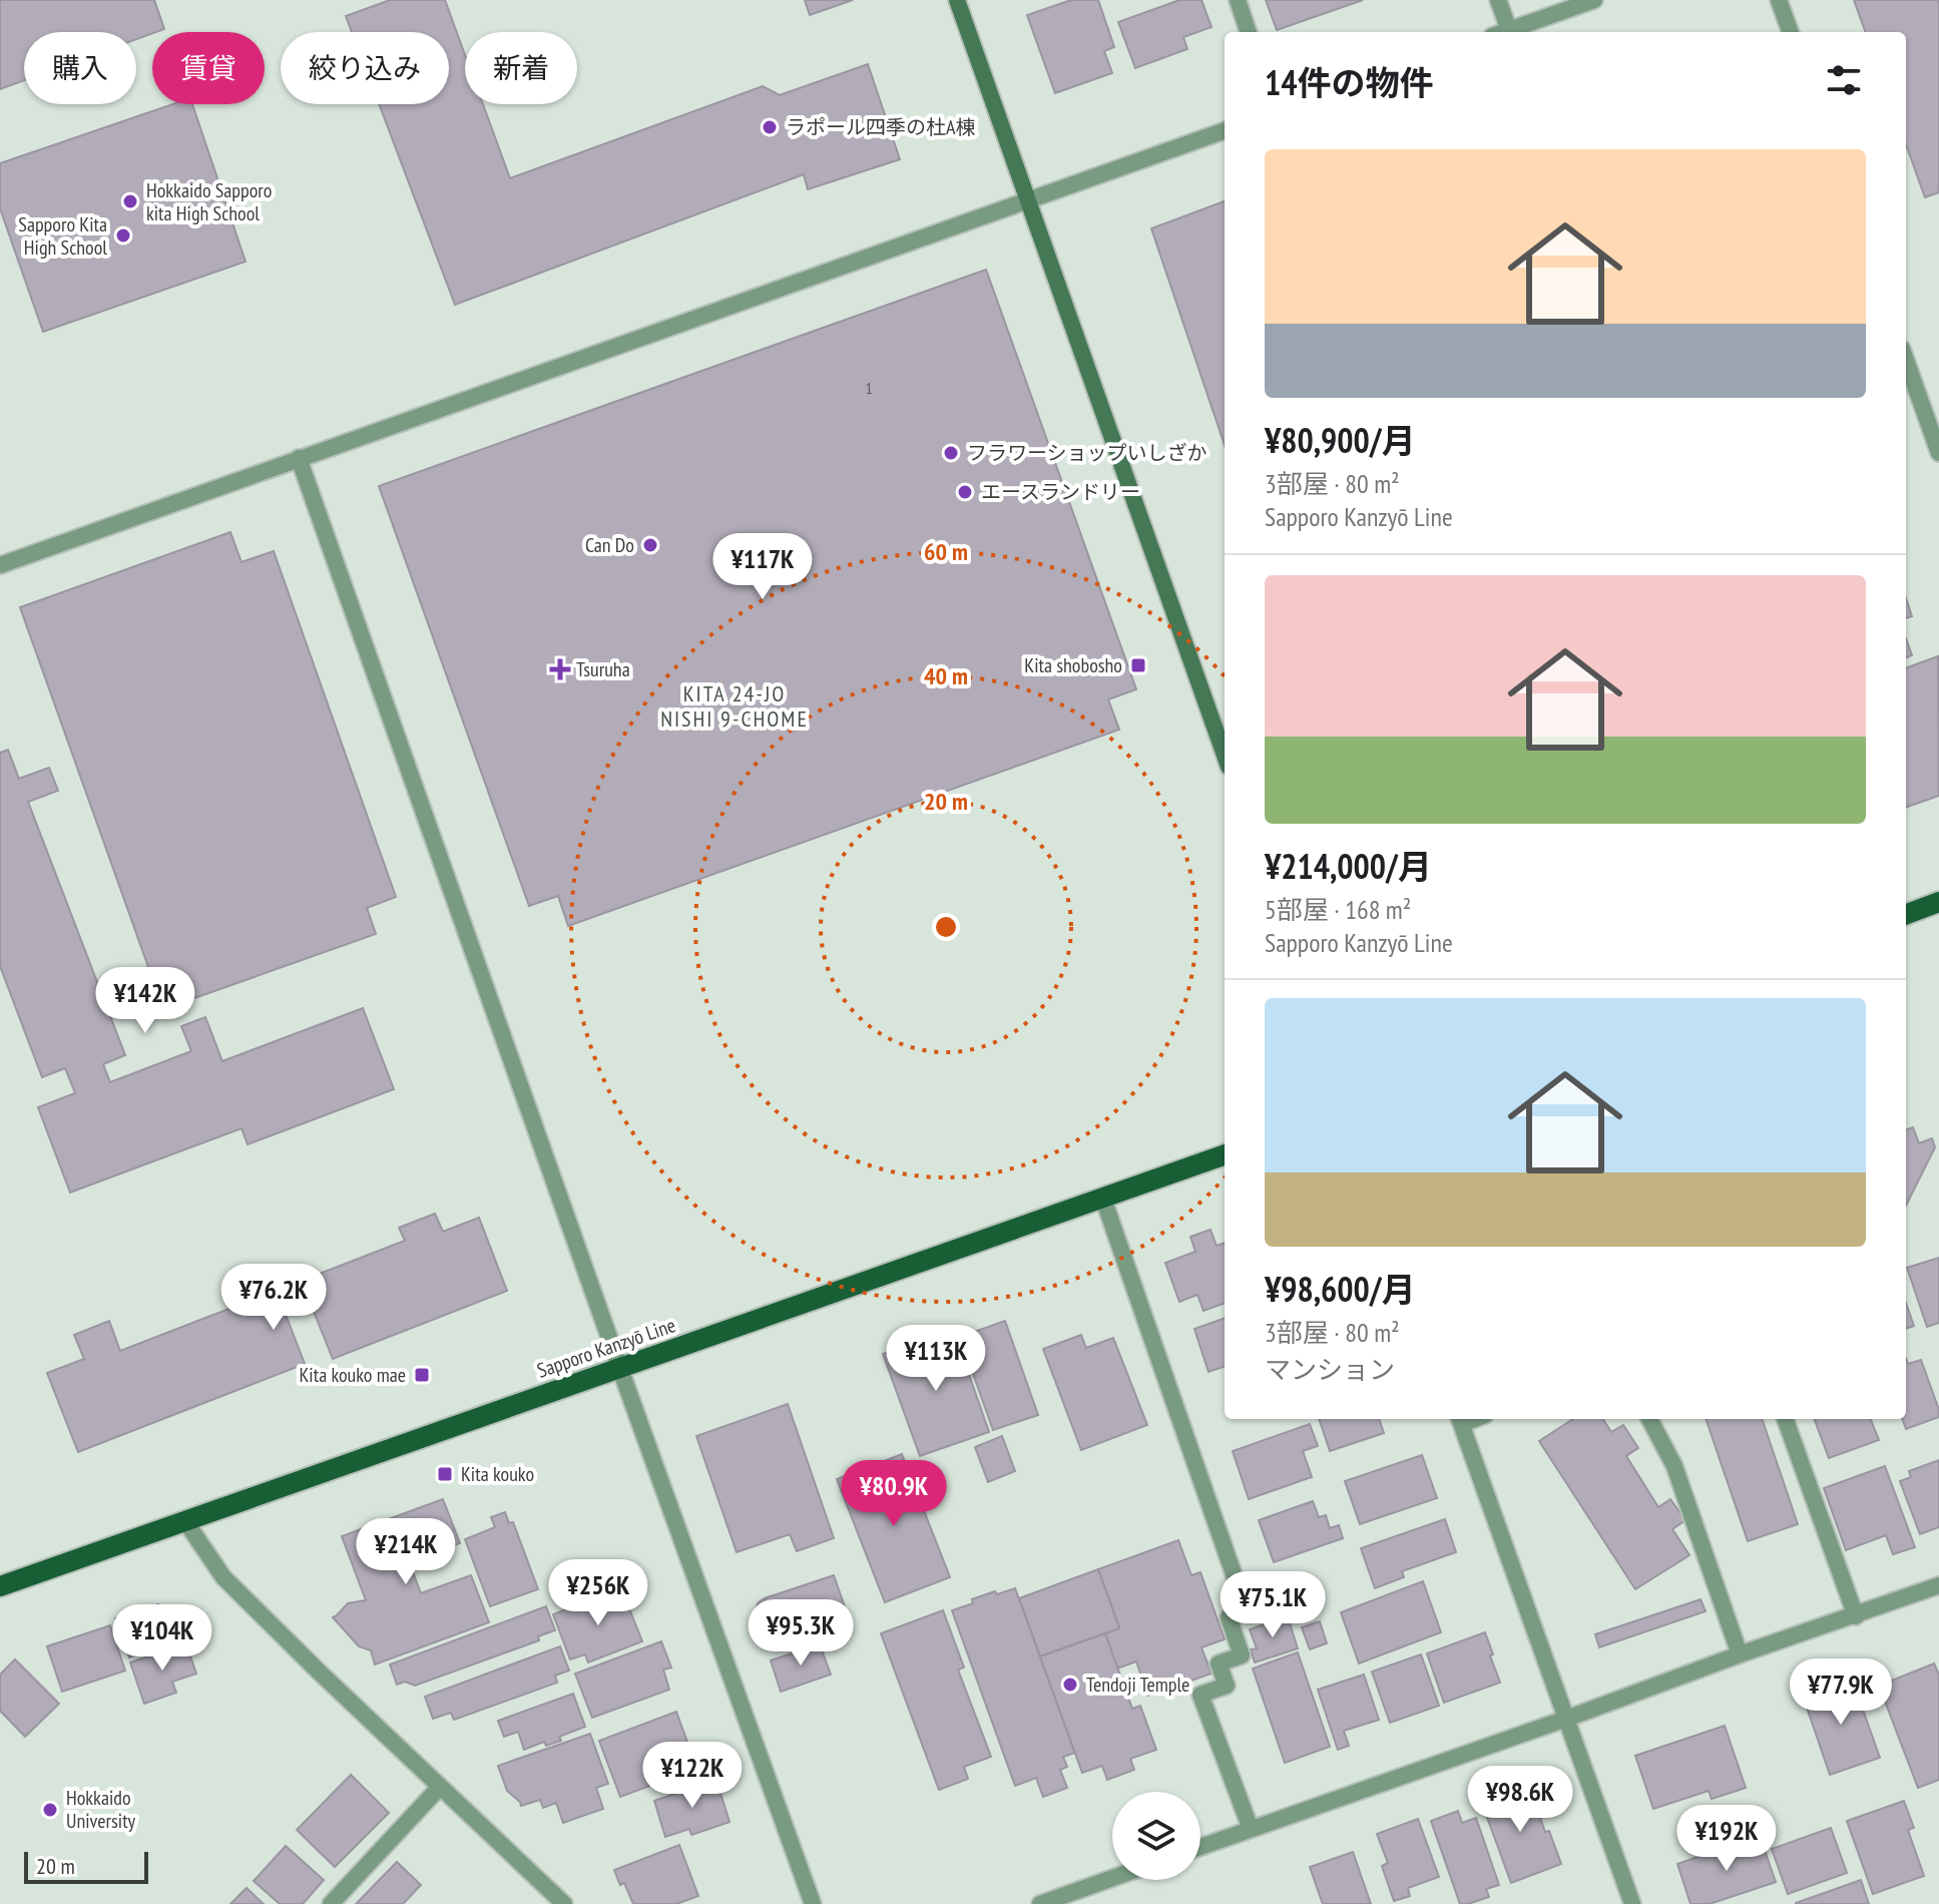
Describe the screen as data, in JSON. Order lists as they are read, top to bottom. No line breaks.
{"streets":{"main road":["Sapporo Kanzyō Line"]},"districts":["KITA 24-JO NISHI 9-CHOME"],"places":{"other":["ラポール四季の杜A棟","Hokkaido Sapporo kita High School","Sapporo Kita High School","フラワーショップいしざか","エースランドリー","Can Do","Tendoji Temple","Hokkaido University"],"transit":["Kita shobosho","Kita kouko mae","Kita kouko"],"health":["Tsuruha"]},"house_numbers":["1"],"scale_bar":"20 m","page":{"chip":["購入","賃貸","絞り込み","新着"],"heading":"14件の物件","list":[{"name":"¥80,900/月","note":"3部屋 · 80 m² · Sapporo Kanzyō Line"},{"name":"¥214,000/月","note":"5部屋 · 168 m² · Sapporo Kanzyō Line"},{"name":"¥98,600/月","note":"3部屋 · 80 m² · マンション"}],"price":["¥117K","¥142K","¥76.2K","¥113K","¥80.9K","¥214K","¥256K","¥75.1K","¥95.3K","¥104K","¥77.9K","¥122K","¥98.6K","¥192K"],"scale":"20 m"},"rings":["60 m","40 m","20 m"]}
